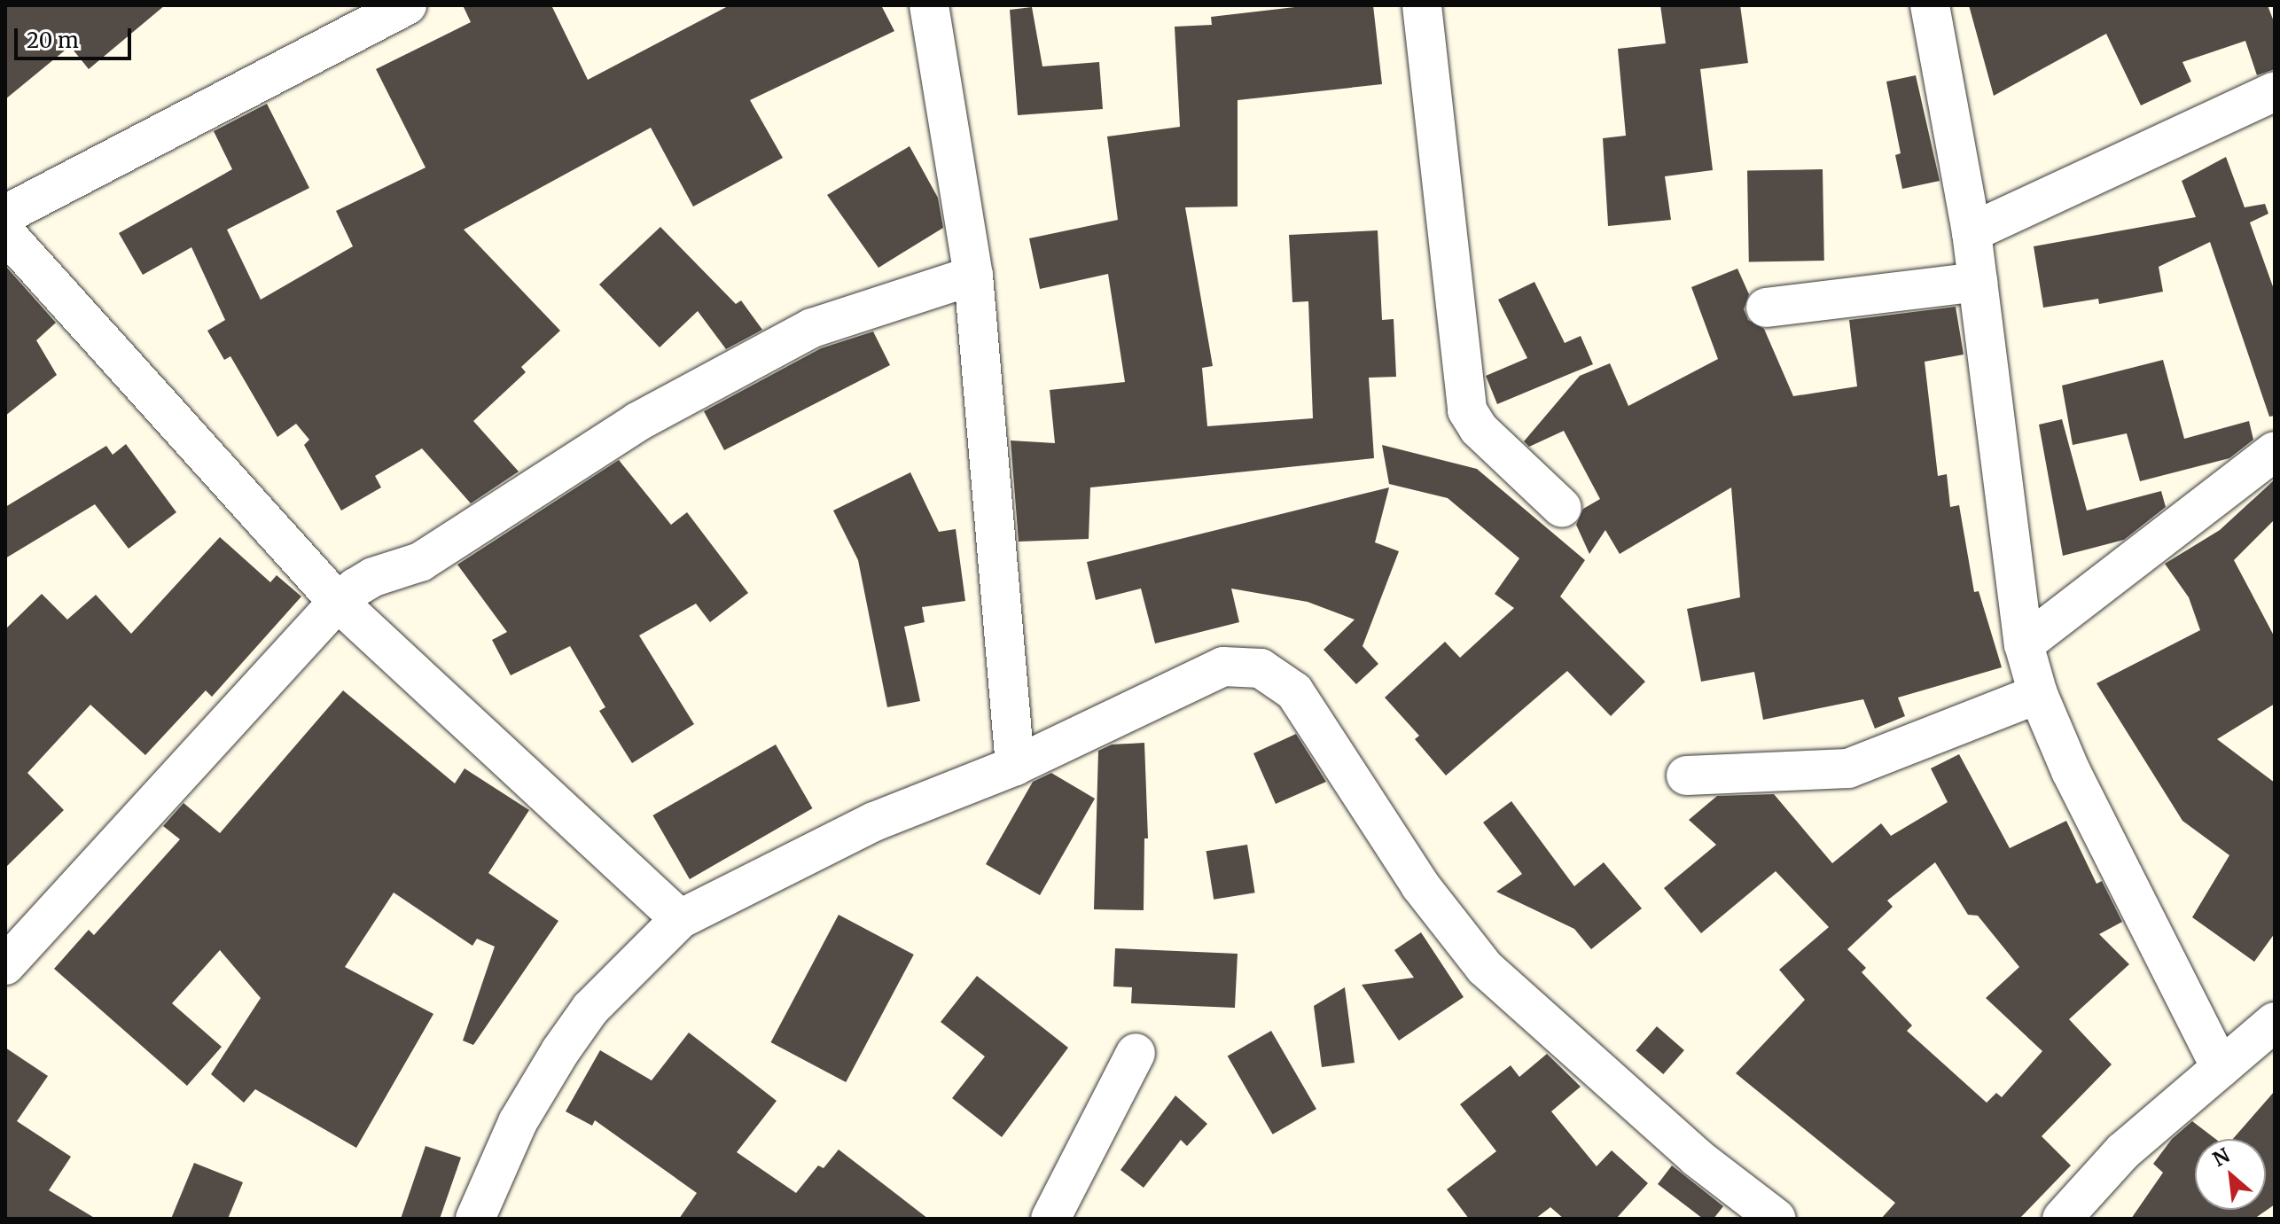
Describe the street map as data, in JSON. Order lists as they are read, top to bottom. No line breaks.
{"scale_bar":"20 m","north":"top left"}
